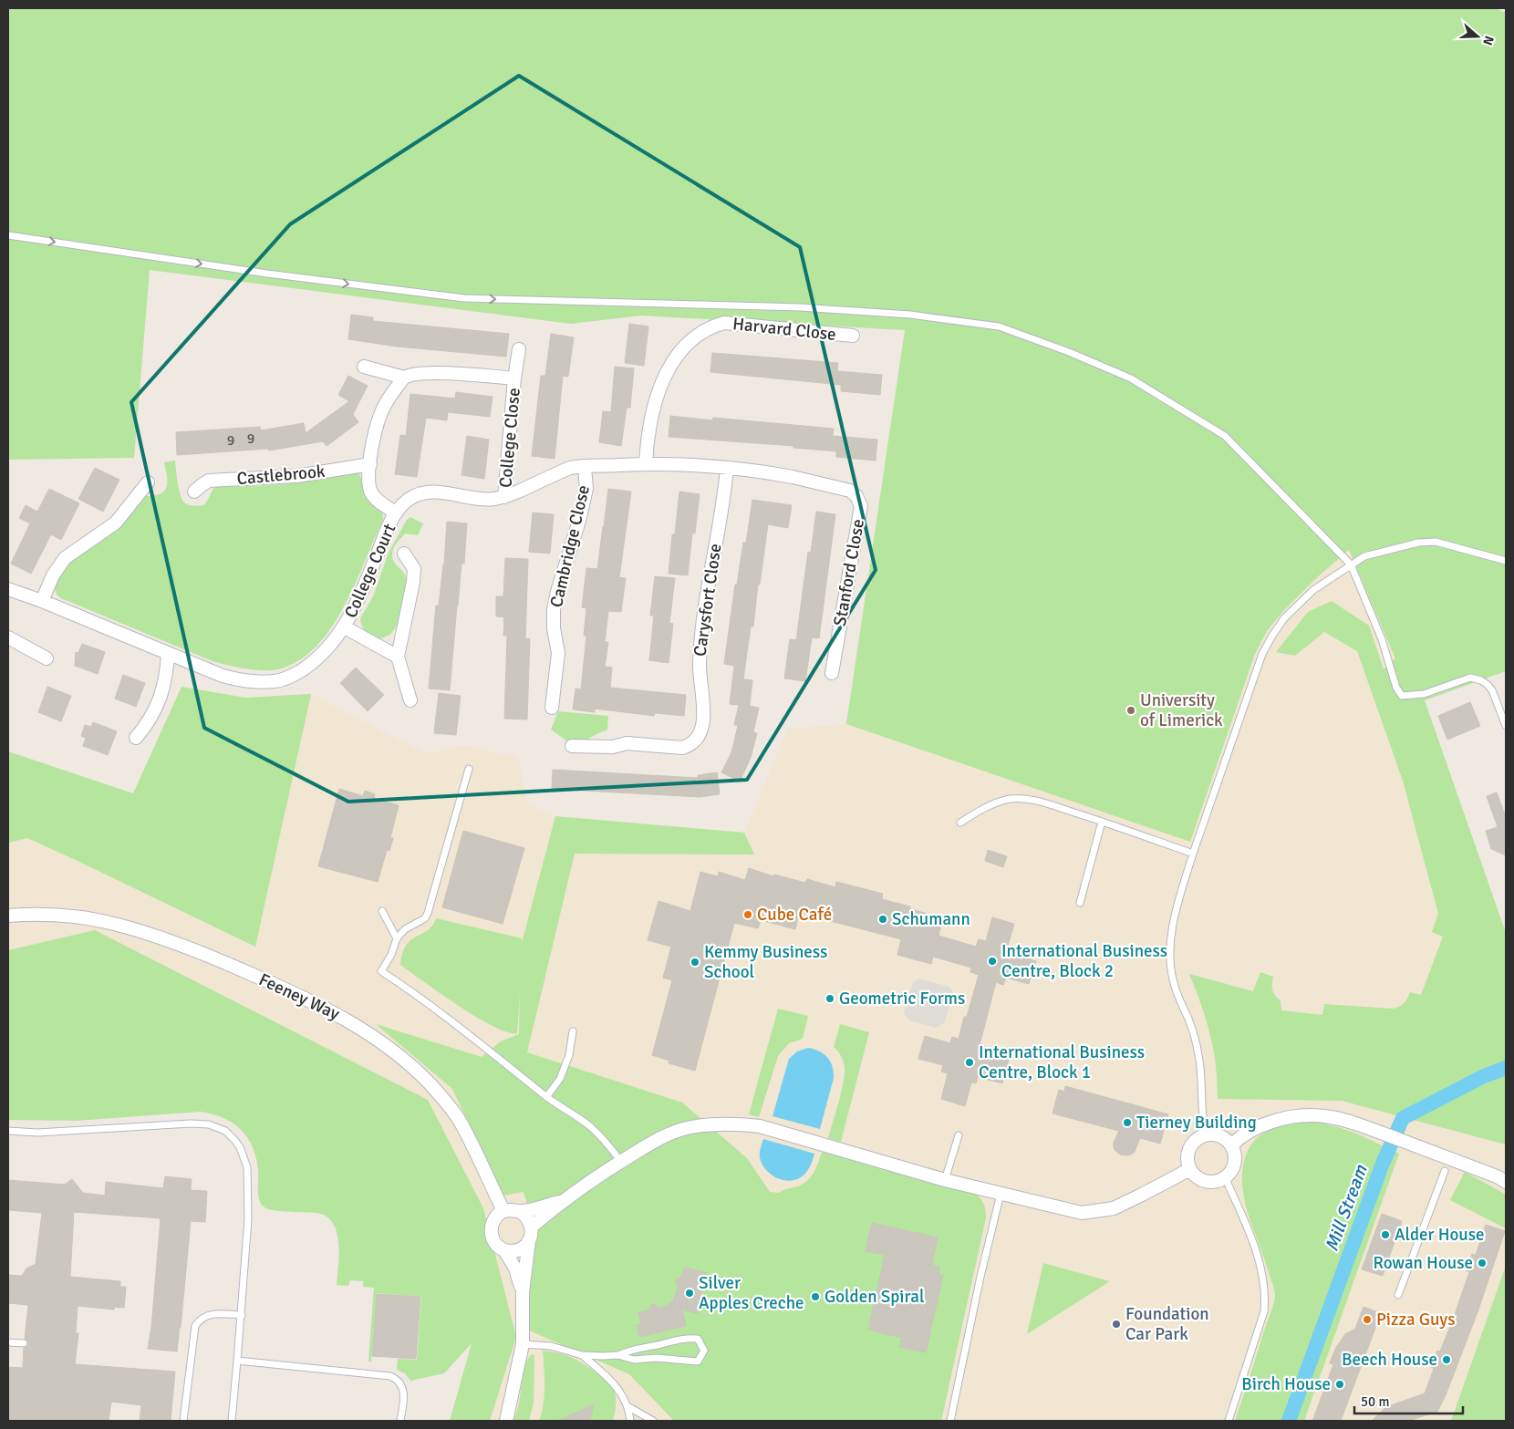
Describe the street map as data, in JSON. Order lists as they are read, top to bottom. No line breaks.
{"streets":{"street":["Harvard Close","College Close","Castlebrook","Cambridge Close","College Court","Stanford Close","Carysfort Close","Feeney Way"]},"crossings":[["Harvard Close","College Court"],["College Close","College Court"],["Cambridge Close","College Court"],["College Court","Stanford Close"],["College Court","Carysfort Close"],["Stanford Close","Carysfort Close"]],"water":["Mill Stream"],"places":["University of Limerick","Cube Café","Schumann","International Business Centre, Block 2","Kemmy Business School","Geometric Forms","International Business Centre, Block 1","Tierney Building","Alder House","Rowan House","Silver Apples Creche","Golden Spiral","Pizza Guys","Foundation Car Park","Beech House","Birch House"],"house_numbers":["9","9"],"scale_bar":"50 m","north":"right"}
